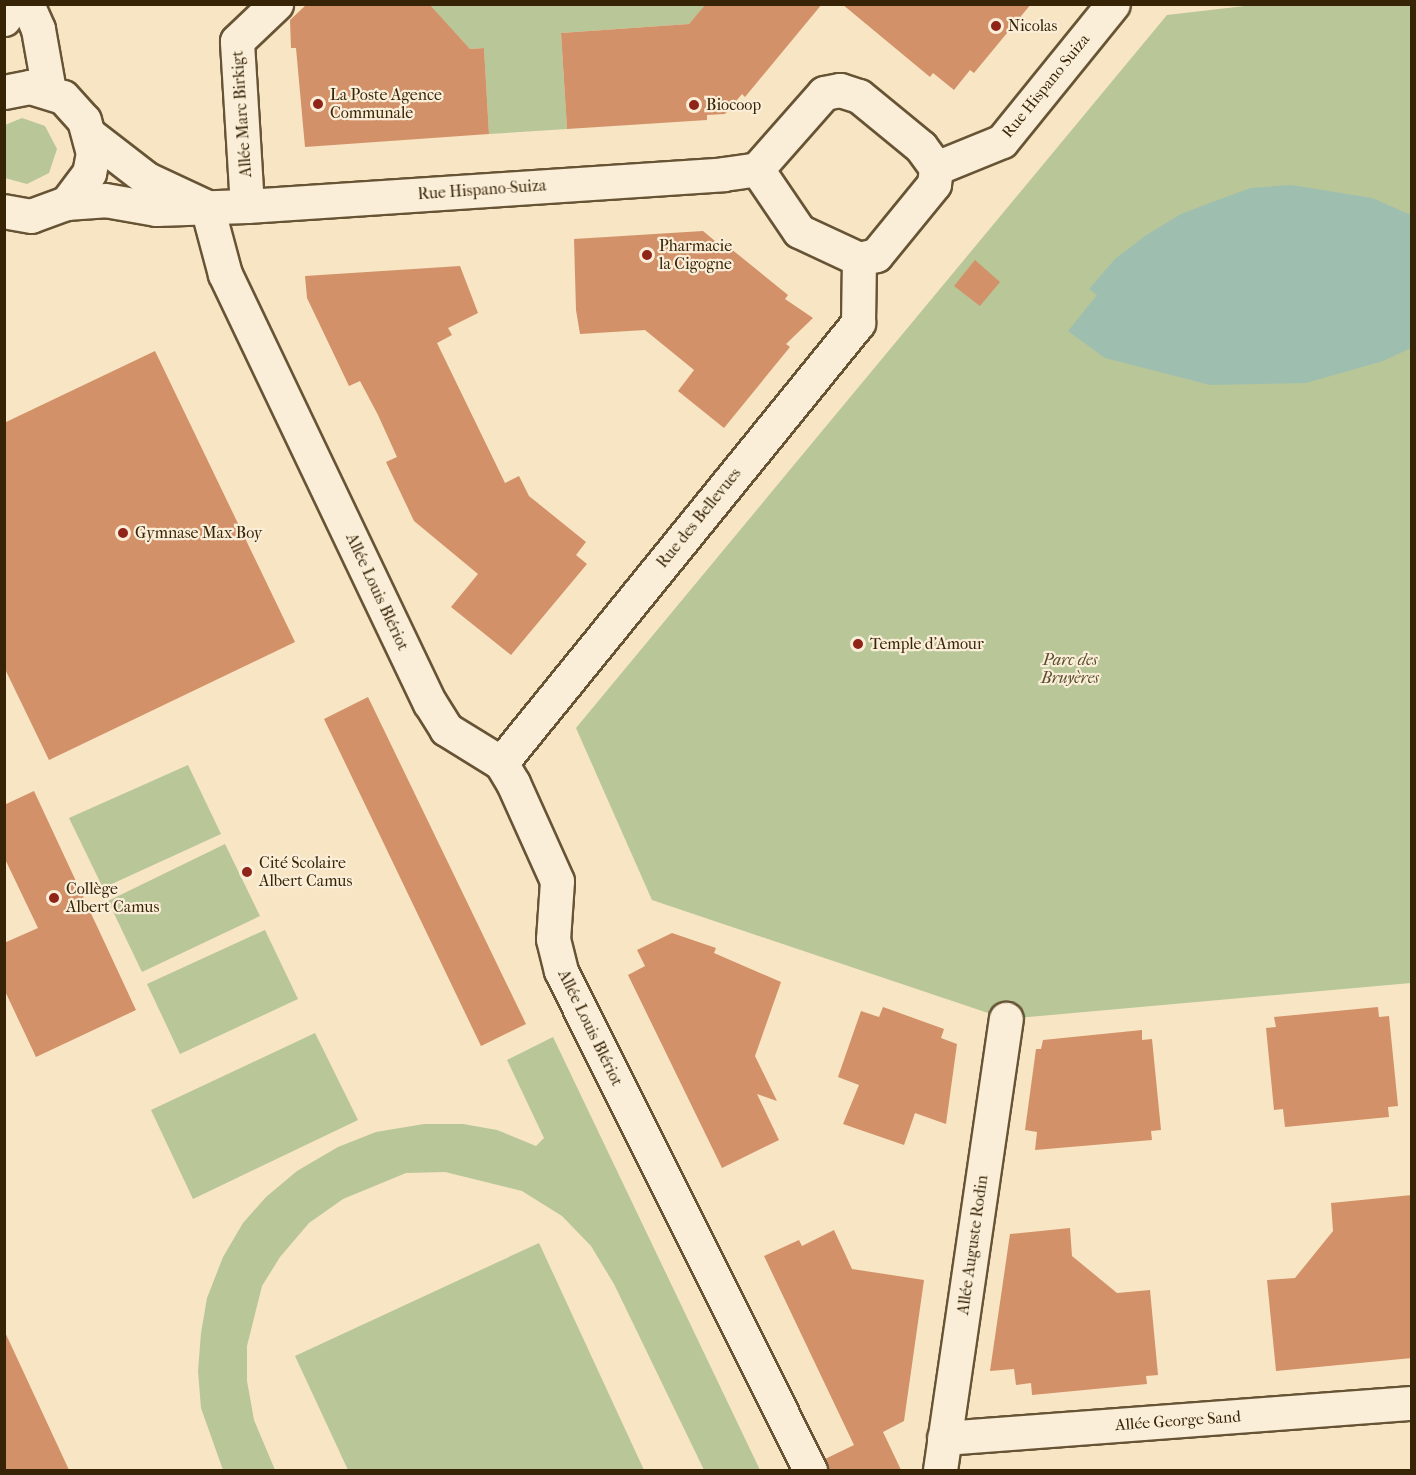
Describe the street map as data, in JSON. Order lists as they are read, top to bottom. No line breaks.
{"streets":{"street":["Rue Hispano Suiza","Allée Marc Birkigt","Rue Hispano-Suiza","Rue des Bellevues","Allée Louis Blériot","Allée Auguste Rodin","Allée George Sand"]},"crossings":[["Rue Hispano Suiza","Rue Hispano-Suiza"],["Rue Hispano Suiza","Rue des Bellevues"],["Allée Marc Birkigt","Rue Hispano-Suiza"],["Rue Hispano-Suiza","Rue des Bellevues"],["Rue Hispano-Suiza","Allée Louis Blériot"],["Rue des Bellevues","Allée Louis Blériot"],["Allée Auguste Rodin","Allée George Sand"]],"parks":["Parc des Bruyères"],"places":["Nicolas","La Poste Agence Communale","Biocoop","Pharmacie la Cigogne","Gymnase Max Boy","Temple d'Amour","Cité Scolaire Albert Camus","Collège Albert Camus"]}
